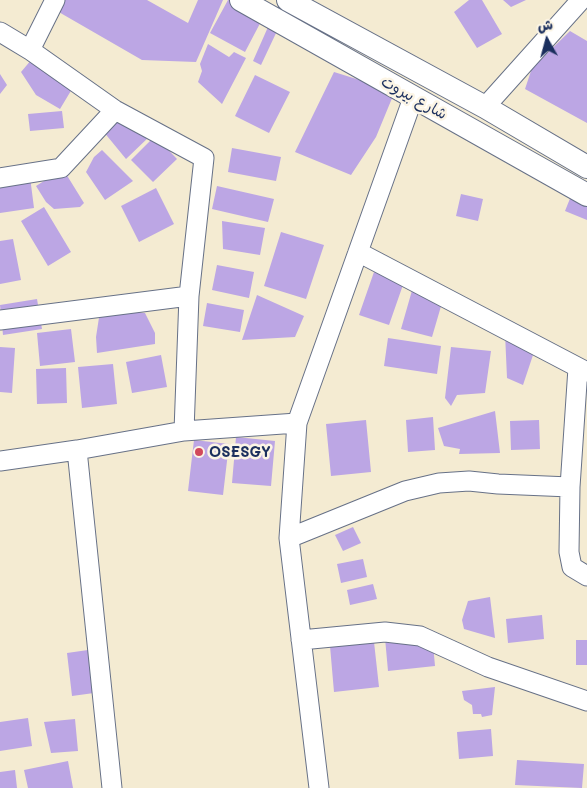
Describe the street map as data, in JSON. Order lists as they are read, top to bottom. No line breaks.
{"streets":{"main road":["شارع بيروت"]},"places":["OSESGY"],"north":"top"}
